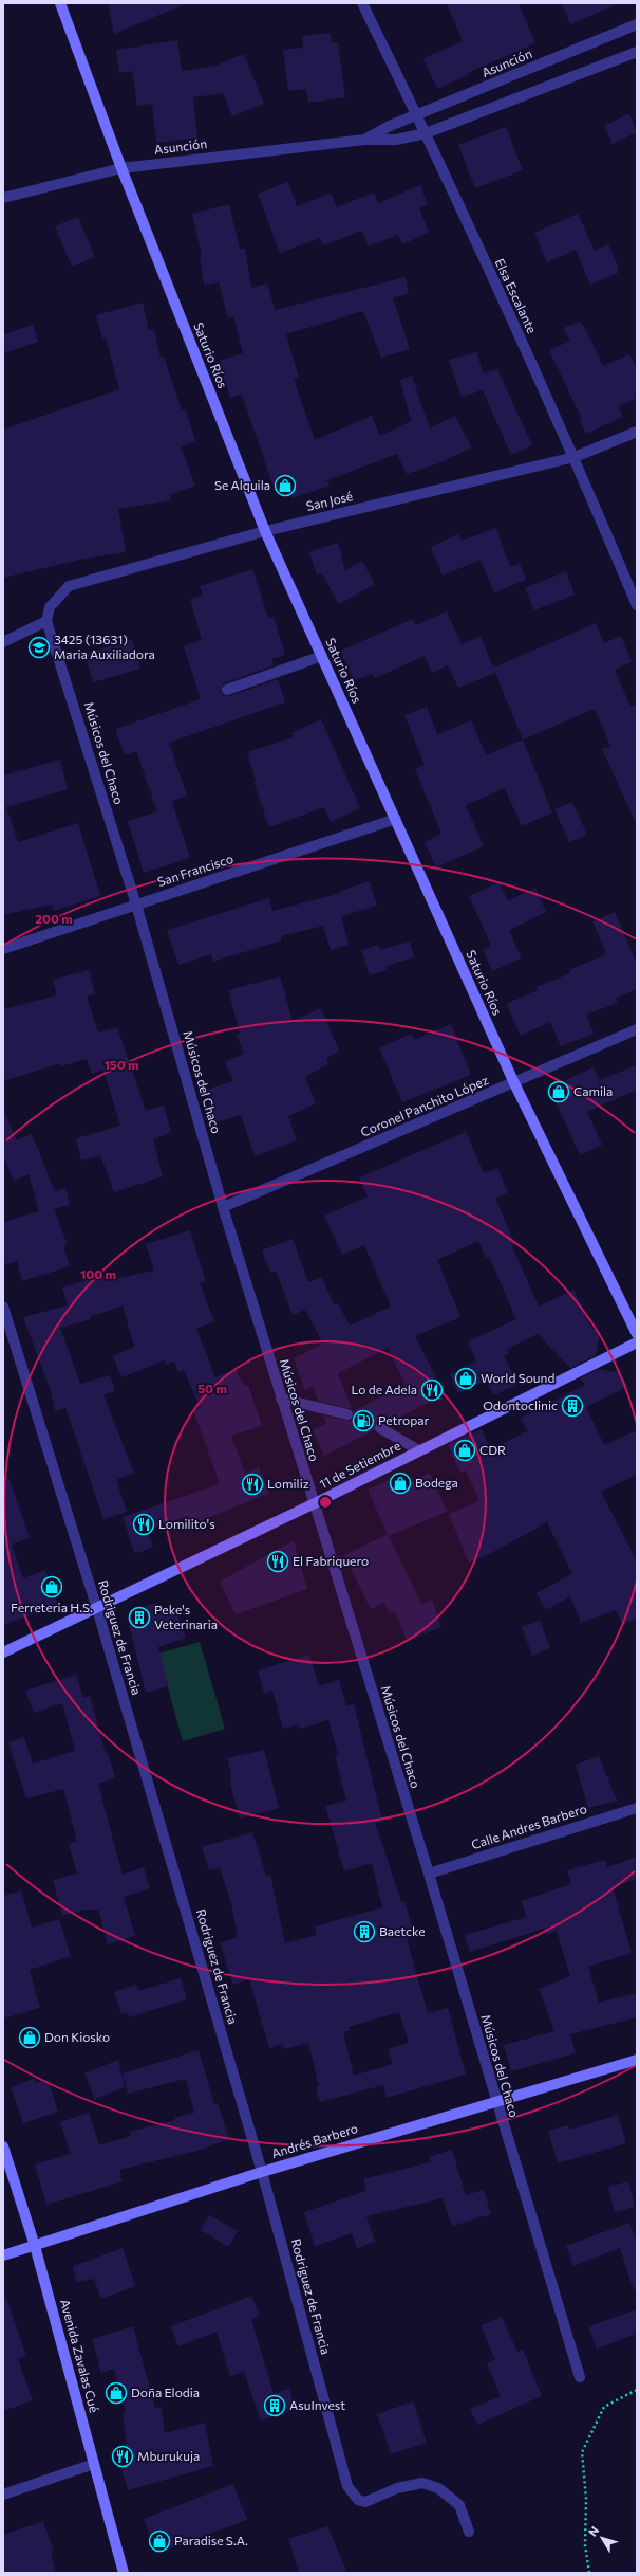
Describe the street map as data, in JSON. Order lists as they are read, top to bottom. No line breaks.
{"streets":{"street":["Asunción","Elsa Escalante","Saturio Ríos","San José","Músicos del Chaco","San Francisco","Coronel Panchito López","11 de Setiembre","Rodriguez de Francia","Calle Andres Barbero","Andrés Barbero","Avenida Zavalas Cué"]},"crossings":[["Asunción","Elsa Escalante"],["Asunción","Saturio Ríos"],["Elsa Escalante","San José"],["Saturio Ríos","San José"],["Saturio Ríos","San Francisco"],["Saturio Ríos","Coronel Panchito López"],["San José","Músicos del Chaco"],["Músicos del Chaco","San Francisco"],["Músicos del Chaco","Coronel Panchito López"],["Músicos del Chaco","11 de Setiembre"],["Músicos del Chaco","Calle Andres Barbero"],["Músicos del Chaco","Andrés Barbero"],["11 de Setiembre","Rodriguez de Francia"],["Rodriguez de Francia","Andrés Barbero"],["Andrés Barbero","Avenida Zavalas Cué"]],"places":{"shop":["Se Alquila","Camila","World Sound","CDR","Bodega","Ferreteria H.S.","Don Kiosko","Doña Elodia","Paradise S.A."],"school or university":["3425 (13631) Maria Auxiliadora"],"restaurant":["Lo de Adela","Lomiliz","Lomilito's","El Fabriquero","Mburukuja"],"building":["Odontoclinic","Peke's Veterinaria","Baetcke","AsuInvest"],"fuel station":["Petropar"]},"north":"top left","rings":["200 m","150 m","100 m","50 m"]}
